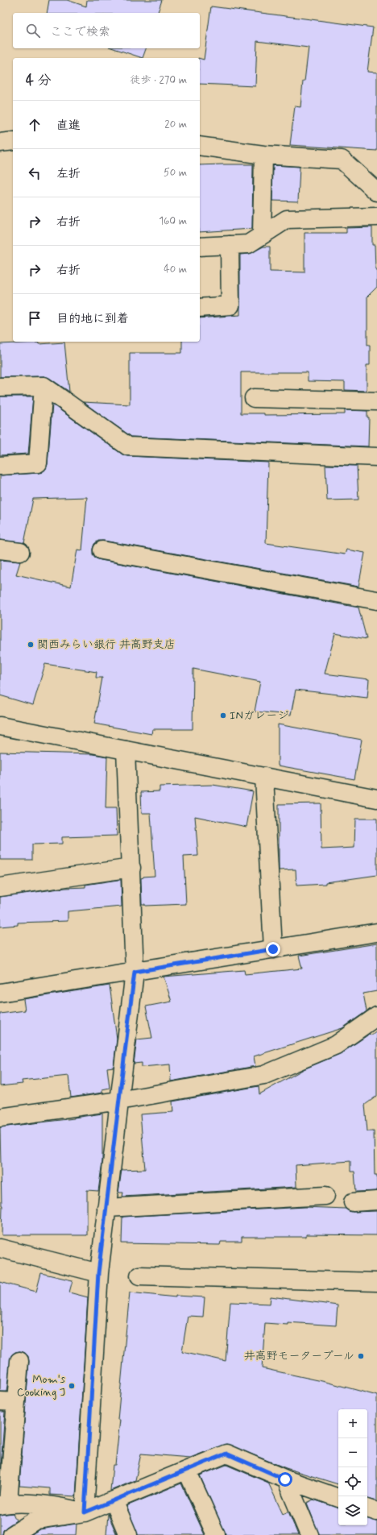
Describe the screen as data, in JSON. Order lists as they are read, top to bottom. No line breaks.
{"places":["関西みらい銀行 井高野支店","INガレージ","井高野モータープール","Mom's Cooking J"],"page":{"search":"ここで検索","heading":["4 分","徒歩 · 270 m"],"list":[["直進","20 m"],["左折","50 m"],["右折","160 m"],["右折","40 m"],"目的地に到着"],"map_buttons":["+","−"]}}
